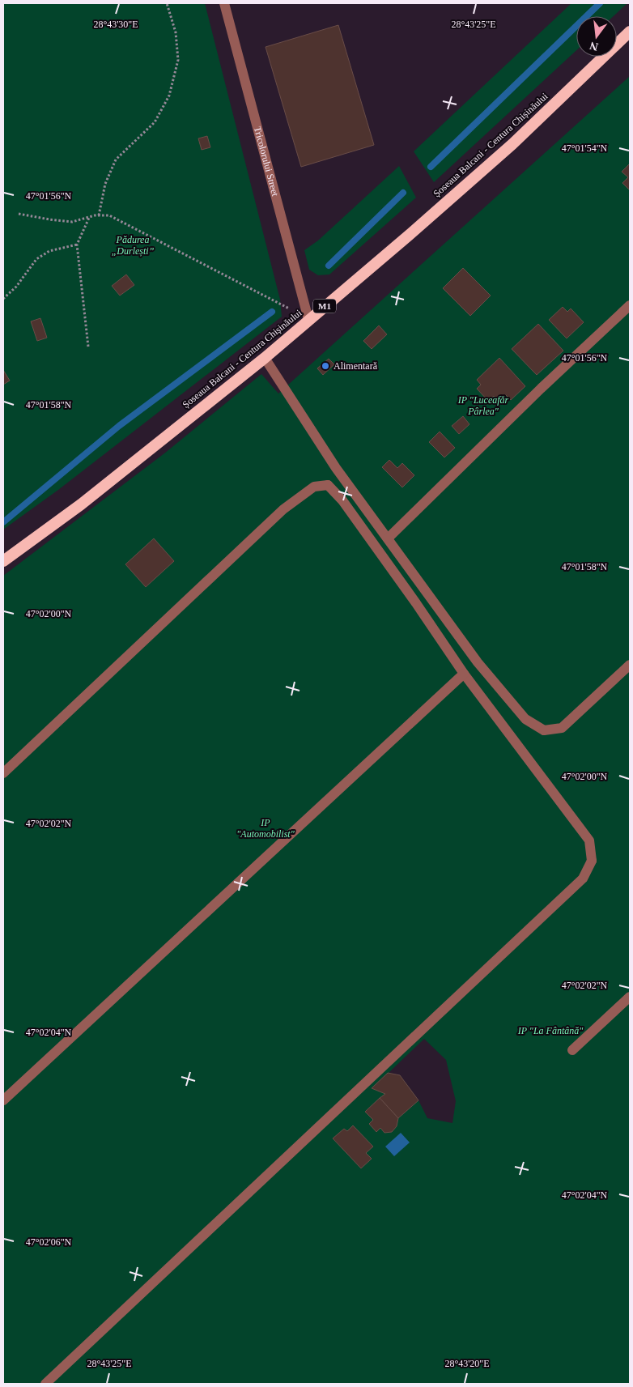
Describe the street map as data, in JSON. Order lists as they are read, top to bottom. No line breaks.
{"streets":{"highway":["Șoseaua Balcani - Centura Chișinăului","M1"],"street":["Tricolorului Street"]},"crossings":[["Șoseaua Balcani - Centura Chișinăului","Tricolorului Street"]],"parks":["Pădurea „Durlești”","IP \"Luceafăr Pârlea\"","IP \"Automobilist\"","IP \"La Fântână\""],"places":["Alimentară"],"north":"bottom","coordinates":["28°43'30\"E","28°43'25\"E","47°01'54\"N","47°01'56\"N","47°01'58\"N","47°02'00\"N","47°02'02\"N","47°02'04\"N","47°02'06\"N","28°43'20\"E"]}
